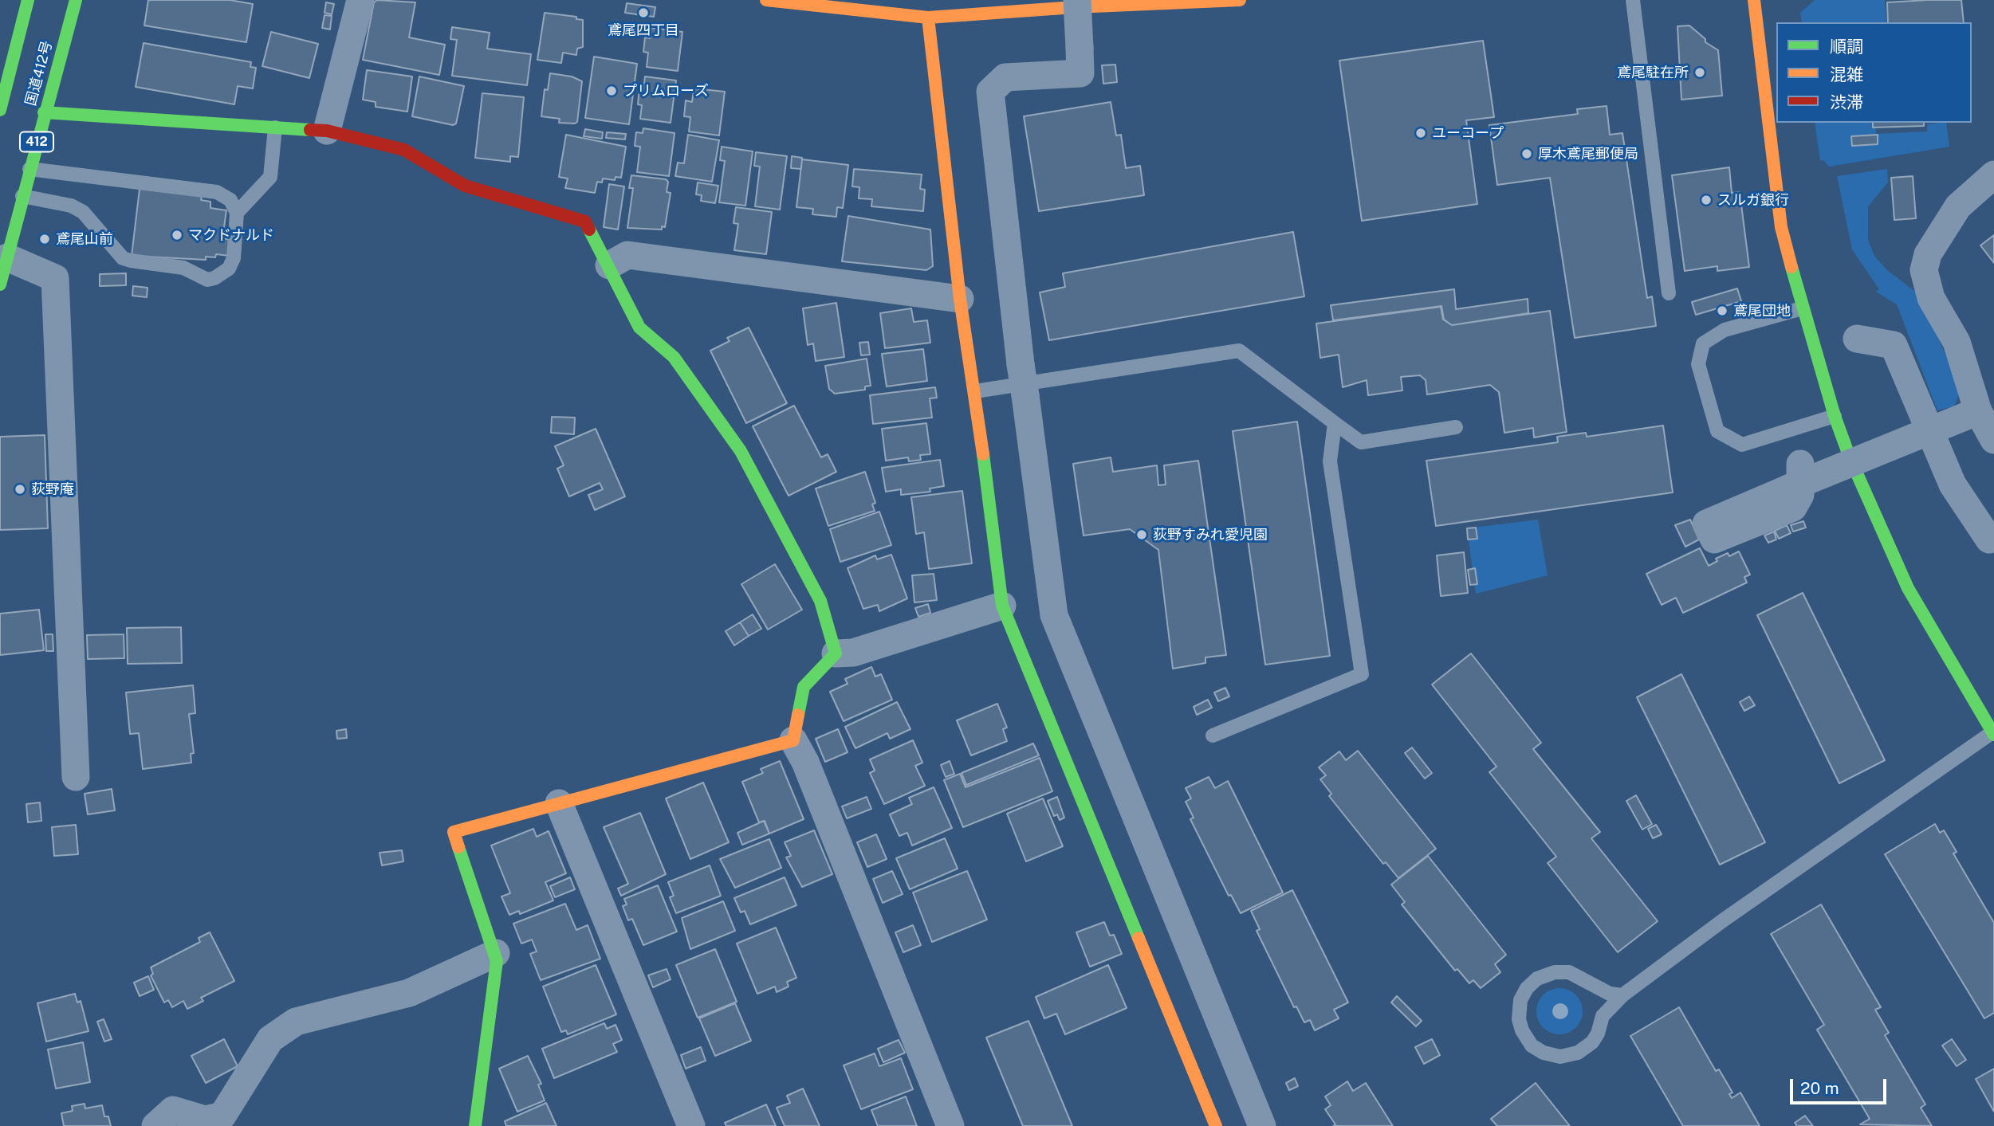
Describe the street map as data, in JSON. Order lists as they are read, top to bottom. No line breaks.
{"streets":{"main road":["国道412号","412"]},"places":["鳶尾四丁目","鳶尾駐在所","プリムローズ","ユーコープ","厚木鳶尾郵便局","スルガ銀行","マクドナルド","鳶尾山前","鳶尾団地","荻野庵","荻野すみれ愛児園"],"legend":["順調","混雑","渋滞"],"scale_bar":"20 m"}
